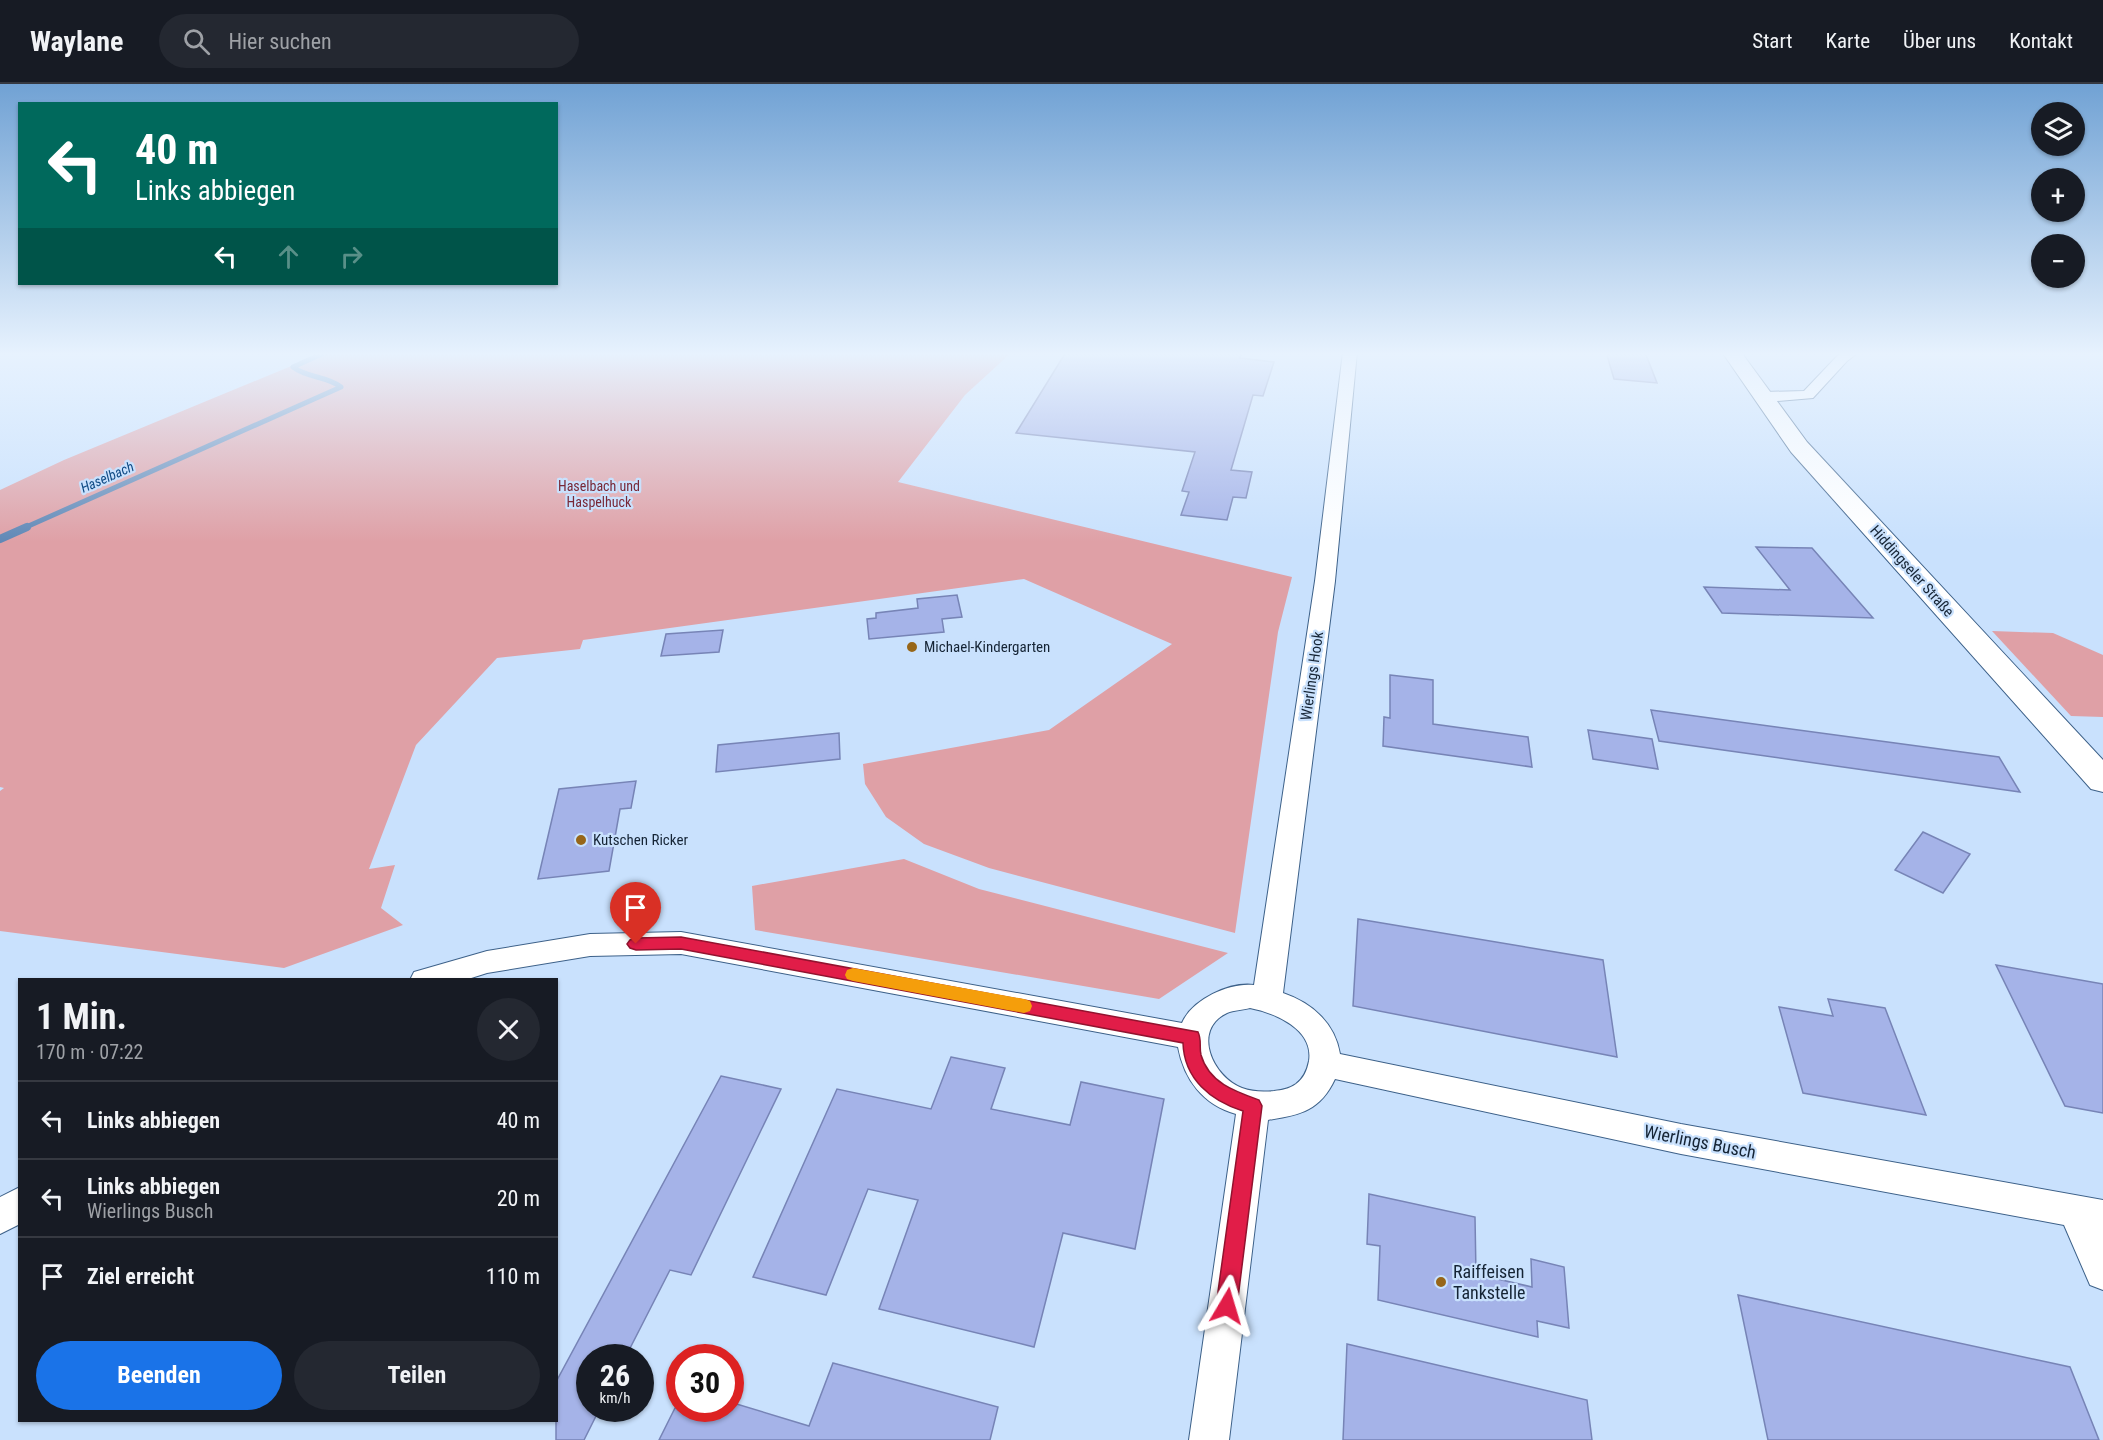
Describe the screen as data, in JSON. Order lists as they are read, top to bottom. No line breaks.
{"streets":{"street":["Hiddingseler Straße","Wierlings Hook","Wierlings Busch"]},"crossings":[["Wierlings Hook","Wierlings Busch"]],"water":["Haselbach"],"parks":["Haselbach und Haspelhuck"],"places":["Michael-Kindergarten","Kutschen Ricker","Raiffeisen Tankstelle"],"page":{"header":"Waylane","search":"Hier suchen","nav":["Start","Karte","Über uns","Kontakt"],"map_buttons":["+","−"],"turn":["40 m","Links abbiegen"],"heading":["1 Min.","170 m · 07:22"],"list":[{"name":"Links abbiegen","value":"40 m"},{"name":"Links abbiegen","note":"Wierlings Busch","value":"20 m"},{"name":"Ziel erreicht","value":"110 m"}],"buttons":["Beenden","Teilen"],"speed":"26 km/h","limit":"30"}}
